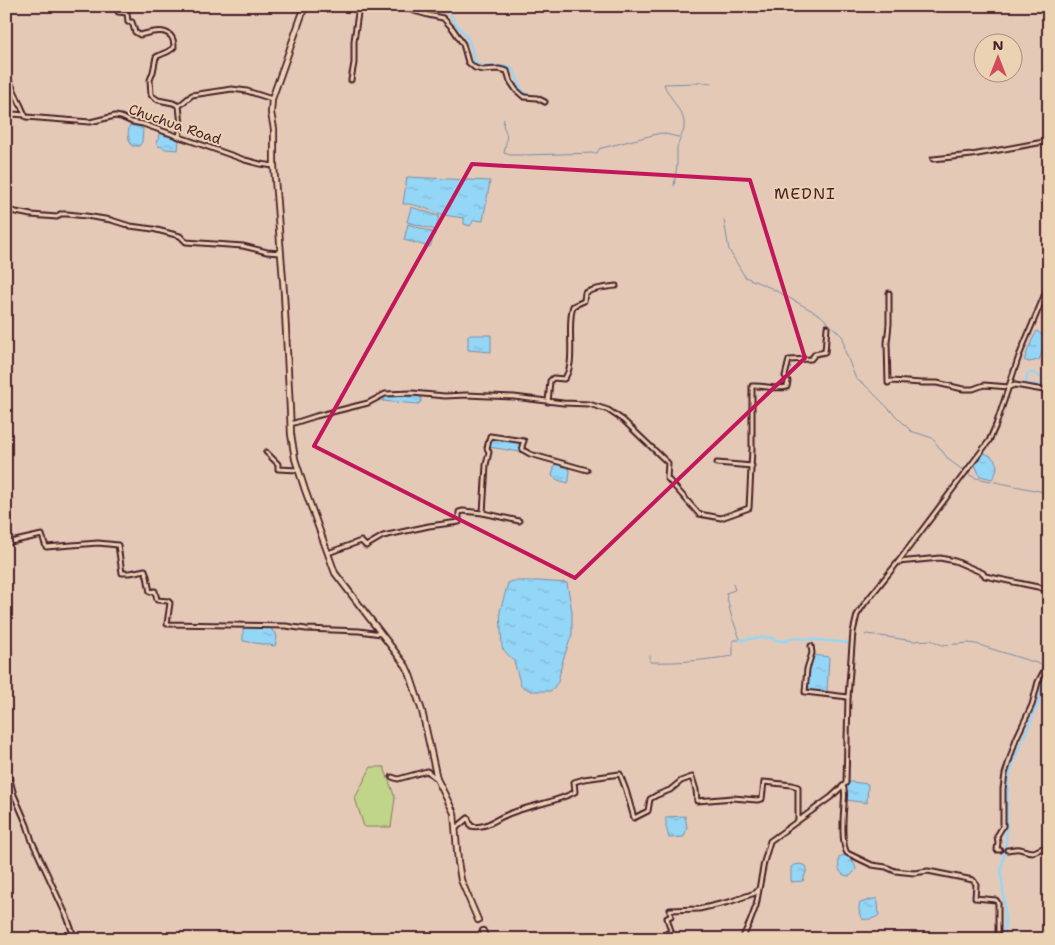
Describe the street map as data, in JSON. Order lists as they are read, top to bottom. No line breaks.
{"streets":{"street":["Chuchua Road"]},"districts":["MEDNI"],"north":"top"}
